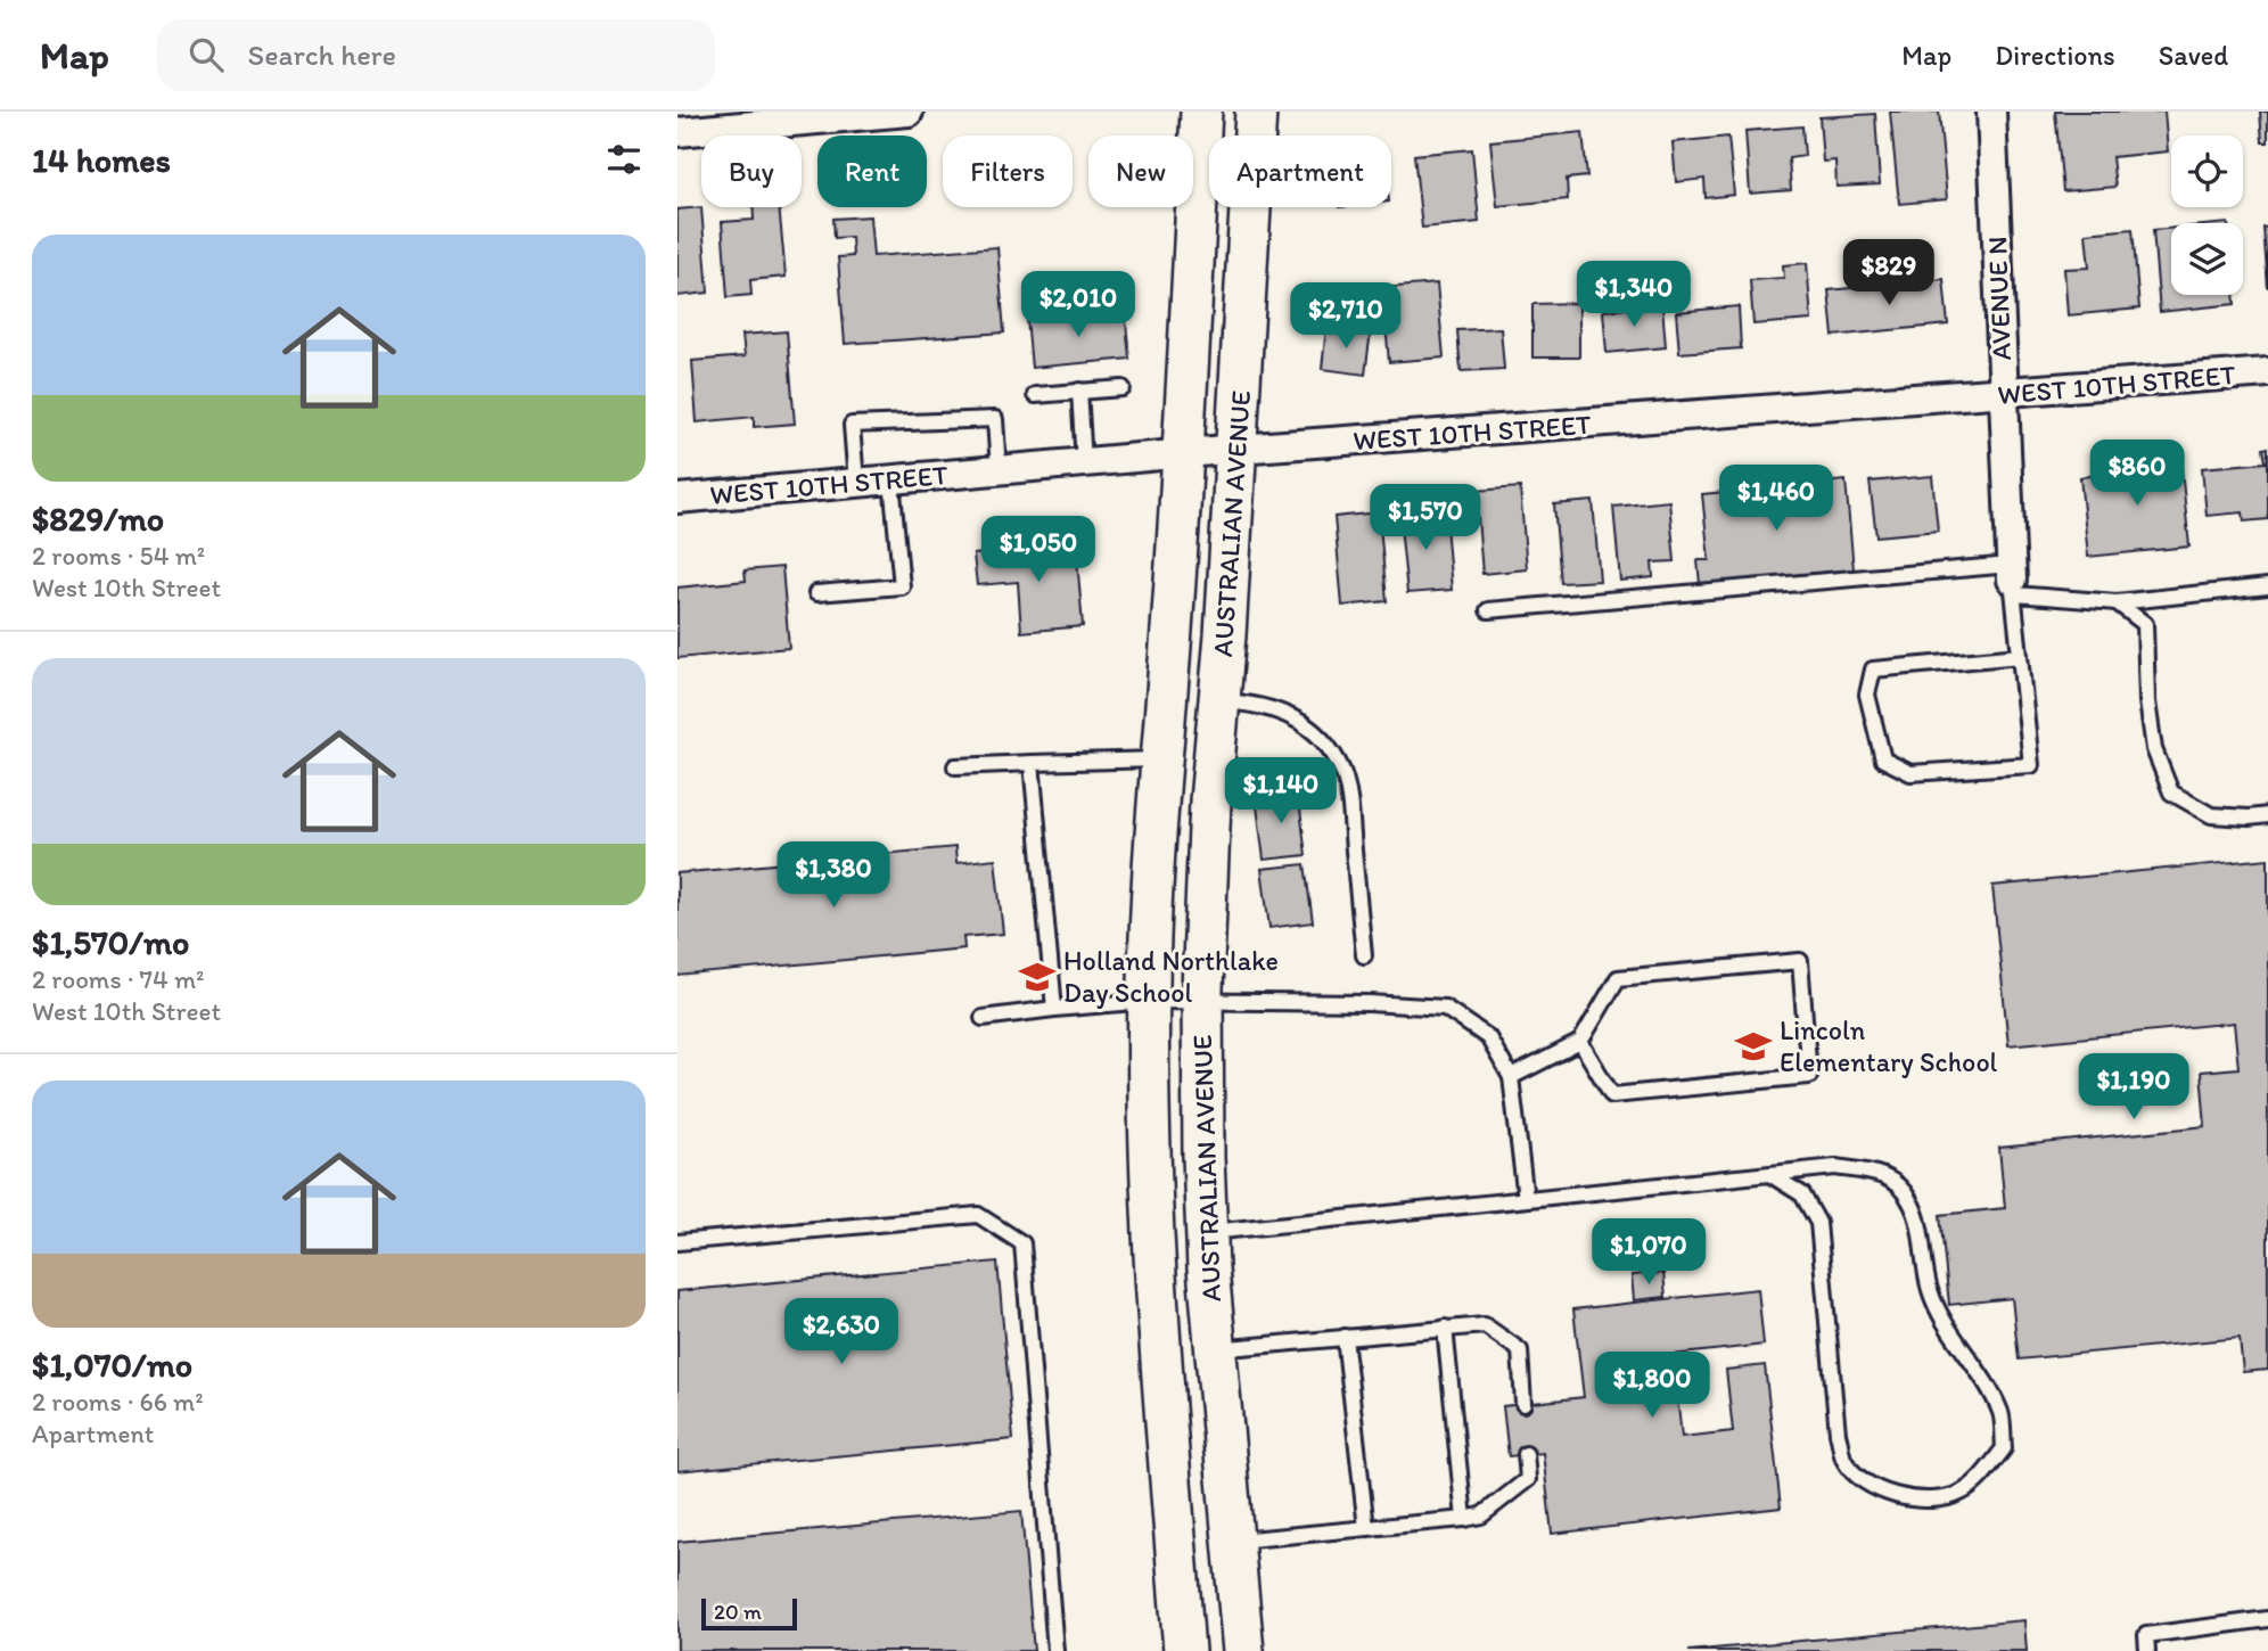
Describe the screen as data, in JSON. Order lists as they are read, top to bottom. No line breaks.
{"streets":{"main road":["AUSTRALIAN AVENUE"],"street":["AVENUE N","WEST 10TH STREET"]},"crossings":[["AVENUE N","WEST 10TH STREET"],["WEST 10TH STREET","AUSTRALIAN AVENUE"]],"places":{"school or university":["Holland Northlake Day School","Lincoln Elementary School"]},"scale_bar":"20 m","page":{"header":"Map","search":"Search here","nav":["Map","Directions","Saved"],"heading":"14 homes","chip":["Buy","Rent","Filters","New","Apartment"],"list":[{"name":"$829/mo","note":"2 rooms · 54 m² · West 10th Street"},{"name":"$1,570/mo","note":"2 rooms · 74 m² · West 10th Street"},{"name":"$1,070/mo","note":"2 rooms · 66 m² · Apartment"}],"price":["$829","$1,340","$2,010","$2,710","$860","$1,460","$1,570","$1,050","$1,140","$1,380","$1,190","$1,070","$2,630","$1,800"],"scale":"20 m"}}
